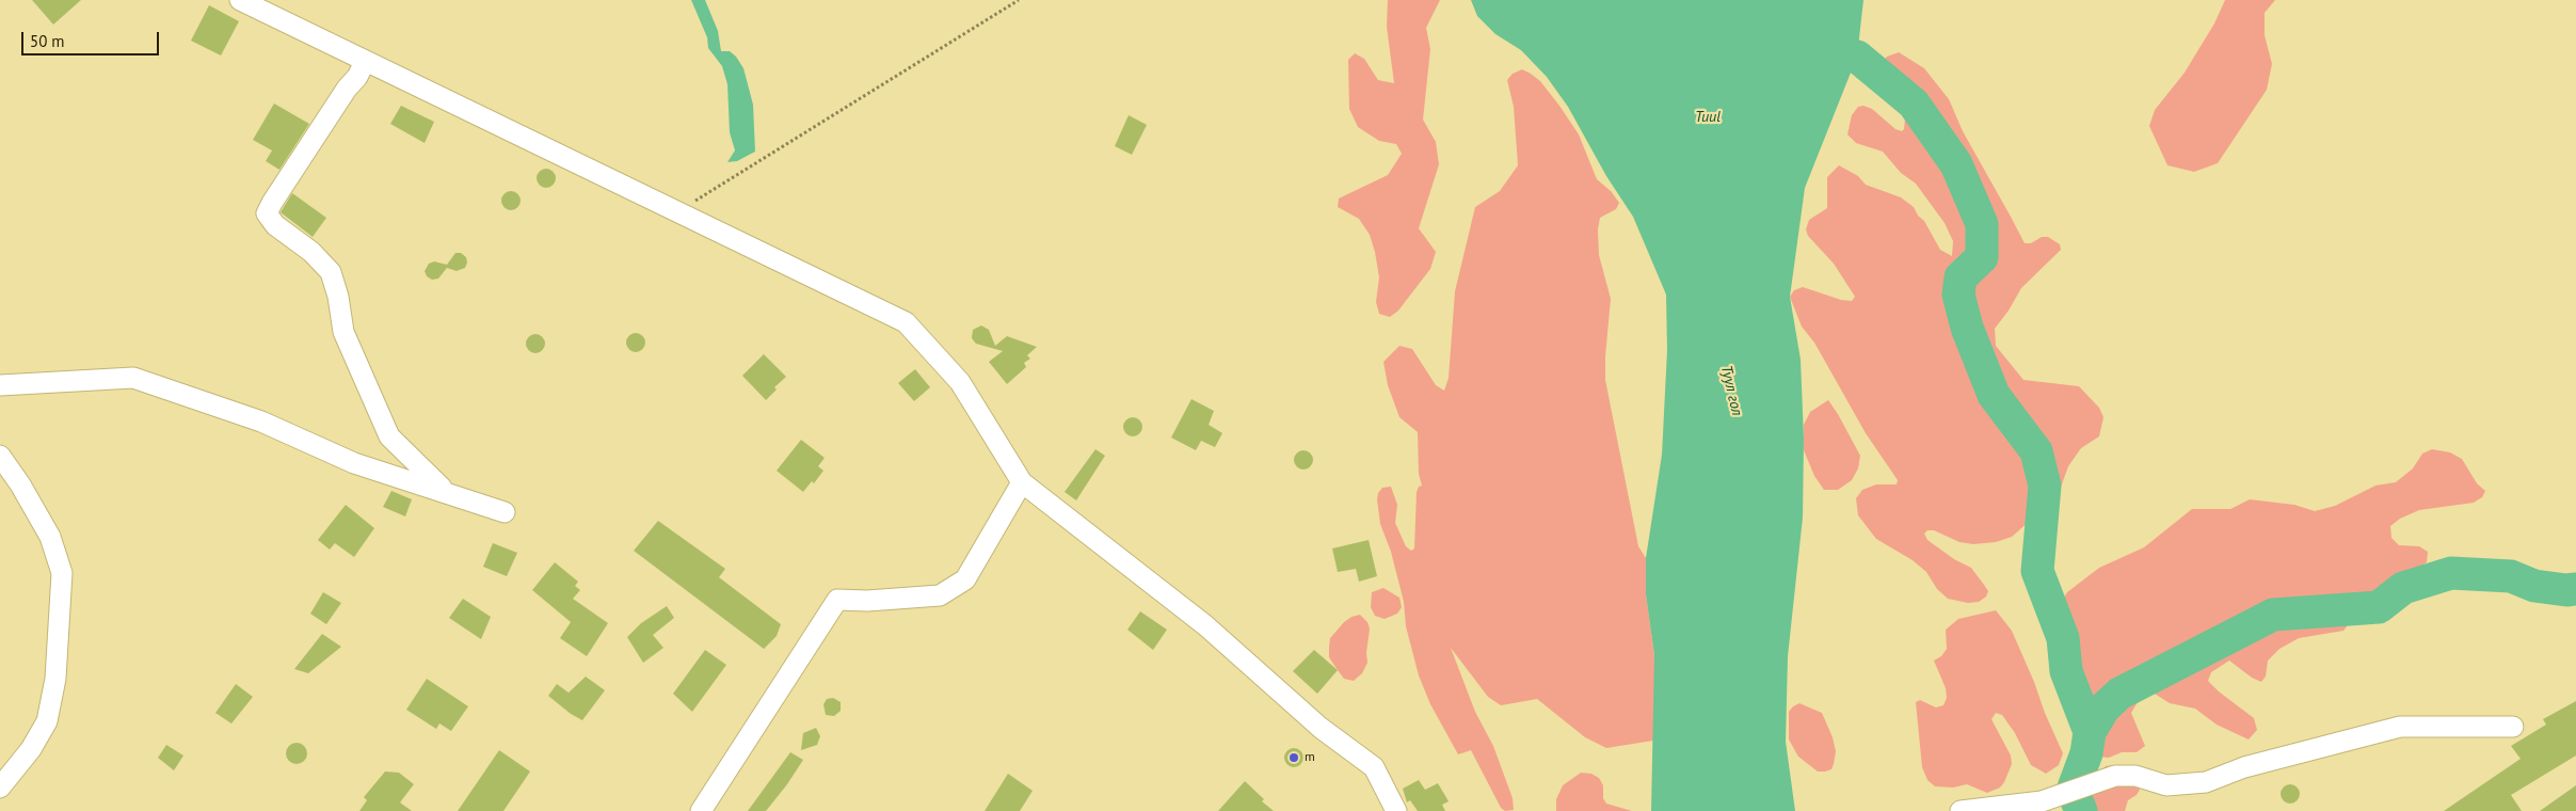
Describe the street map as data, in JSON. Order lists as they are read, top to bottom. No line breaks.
{"water":["Tuul","Туул гол"],"places":["m"],"scale_bar":"50 m"}
